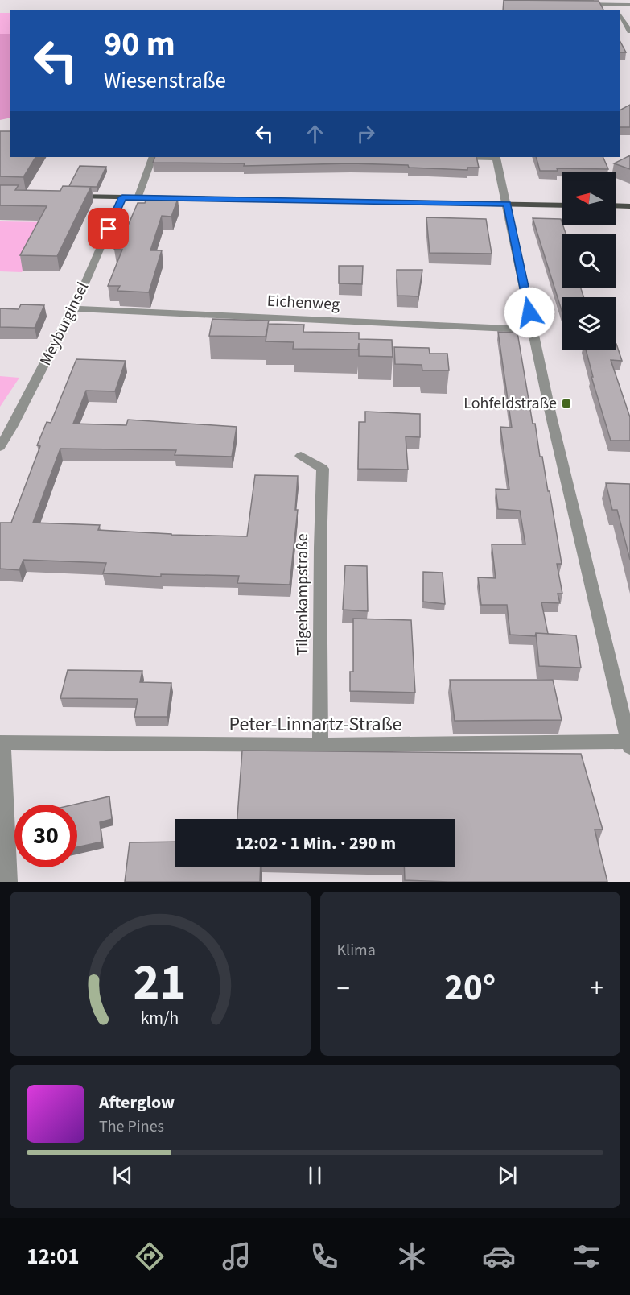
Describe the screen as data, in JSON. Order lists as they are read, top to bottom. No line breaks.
{"streets":{"street":["Eichenweg","Meyburginsel","Tilgenkampstraße","Peter-Linnartz-Straße"]},"crossings":[["Eichenweg","Meyburginsel"],["Tilgenkampstraße","Peter-Linnartz-Straße"]],"places":{"transit":["Lohfeldstraße"]},"north":"left","page":{"turn":["90 m","Wiesenstraße"],"limit":"30","trip":"12:02 · 1 Min. · 290 m","tile":"Klima","heat":["−","20°","+"],"song":["Afterglow","The Pines"],"tabs":"12:01","gauge":["21","km/h"]}}
